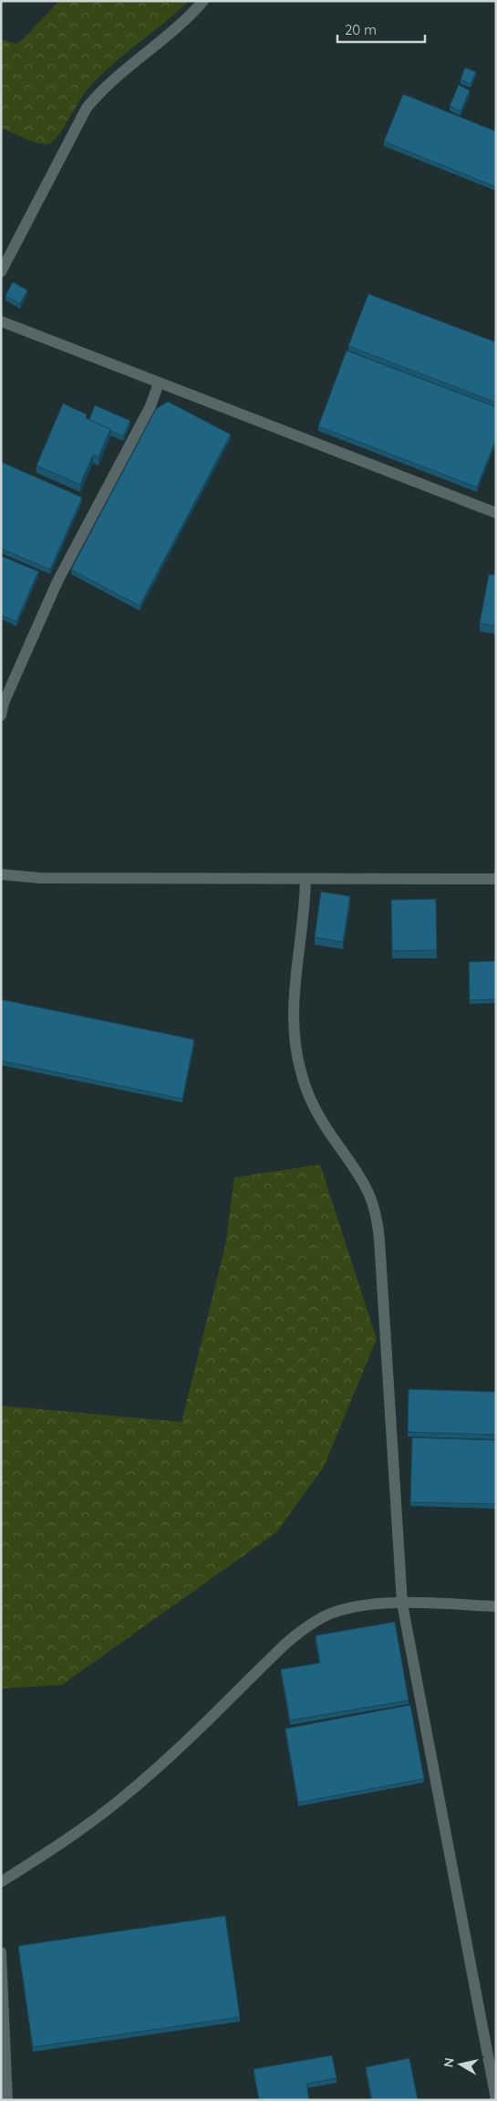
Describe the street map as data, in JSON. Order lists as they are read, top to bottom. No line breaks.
{"scale_bar":"20 m","north":"left"}
